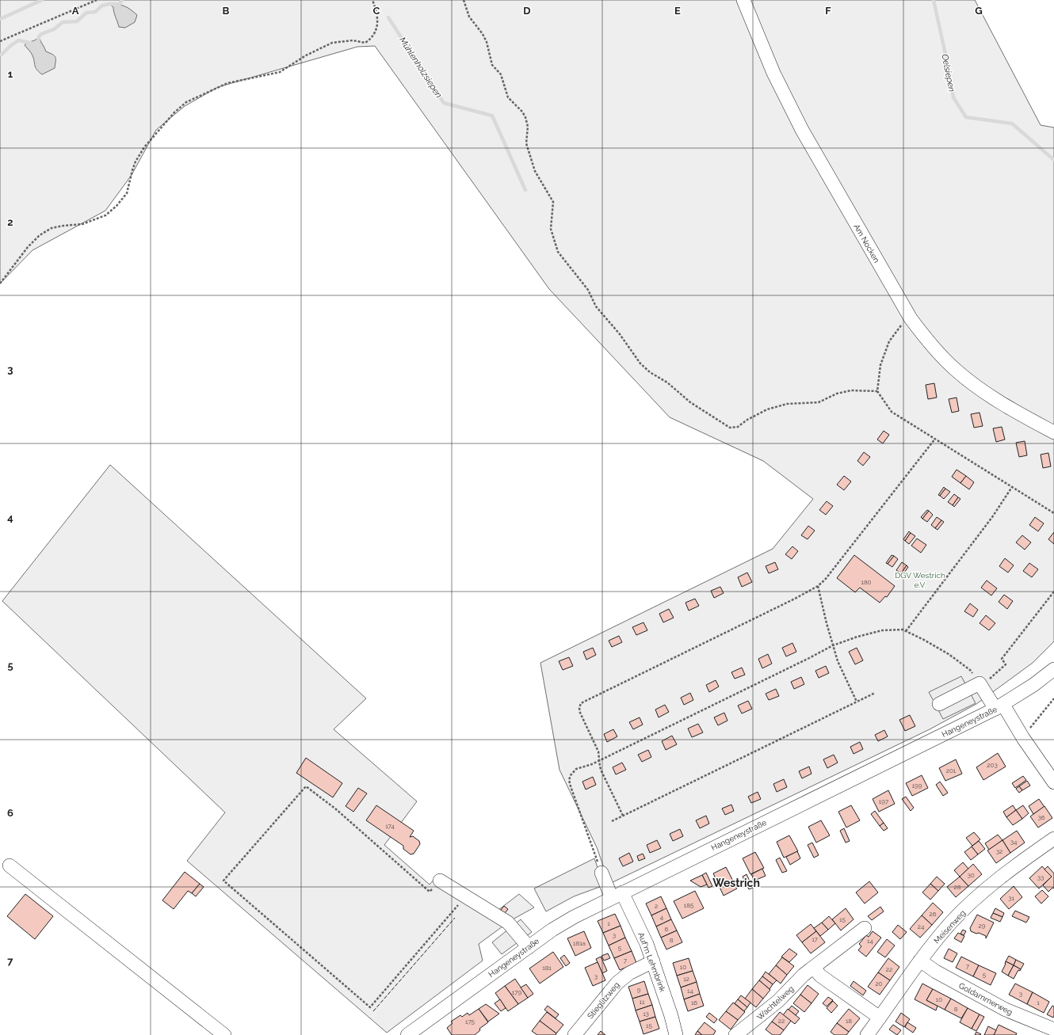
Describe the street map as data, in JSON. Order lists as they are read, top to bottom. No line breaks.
{"streets":{"street":["Am Nocken","Hangeneystraße","Meisenweg","Auf'm Lehmbrink","Goldammerweg","Stieglitzweg","Wachtelweg"]},"crossings":[["Hangeneystraße","Auf'm Lehmbrink"],["Meisenweg","Goldammerweg"],["Auf'm Lehmbrink","Stieglitzweg"]],"districts":["Westrich"],"water":["Mühlenholzsiepen","Oelsiepen"],"parks":["DGV Westrich e.V."],"house_numbers":["180","203","201","199","197","36","174","34","32","30","33","28","31","185","2","26","4","15","1","29","24","6","3","17","8","14","181a","5","7","7","10","181","22","5","3","12","20","9","14","179","3","10","11","16","1","8","13","22","18","175","15"],"grid":{"columns":["A","B","C","D","E","F","G"],"rows":["1","2","3","4","5","6","7"]}}
